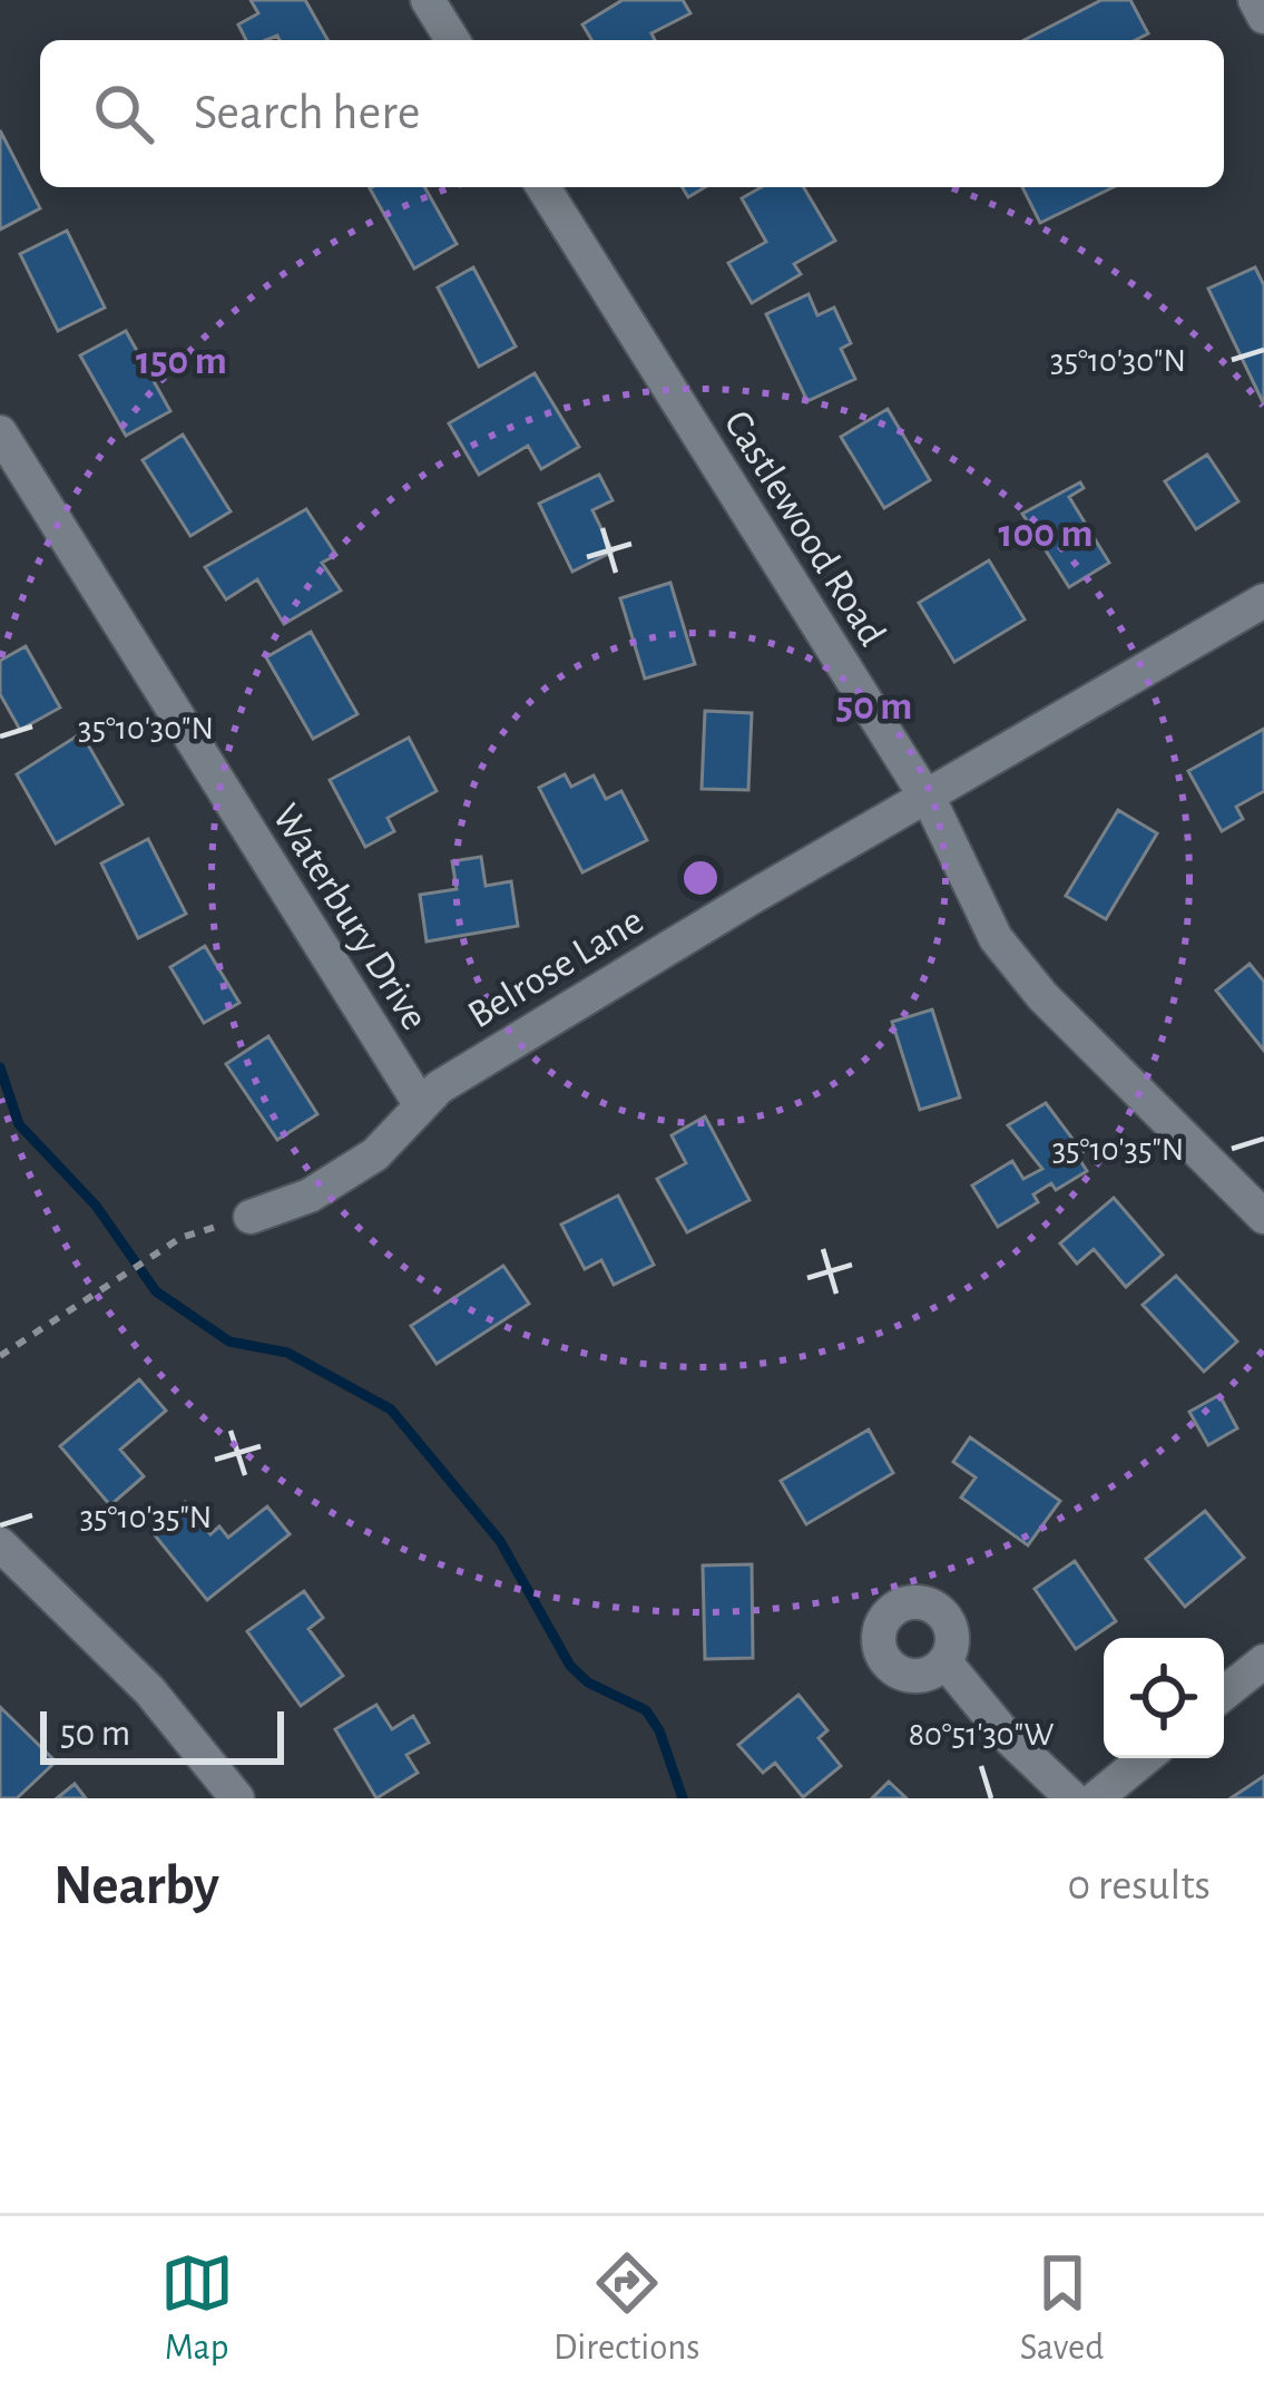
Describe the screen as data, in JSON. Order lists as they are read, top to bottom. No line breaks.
{"streets":{"street":["Castlewood Road","Waterbury Drive","Belrose Lane"]},"crossings":[["Castlewood Road","Belrose Lane"],["Waterbury Drive","Belrose Lane"]],"scale_bar":"50 m","page":{"search":"Search here","scale":"50 m","heading":["Nearby","0 results"],"nav":["Map","Directions","Saved"]},"coordinates":["35°10'30\"N","35°10'35\"N","80°51'30\"W"],"rings":["150 m","100 m","50 m"]}
